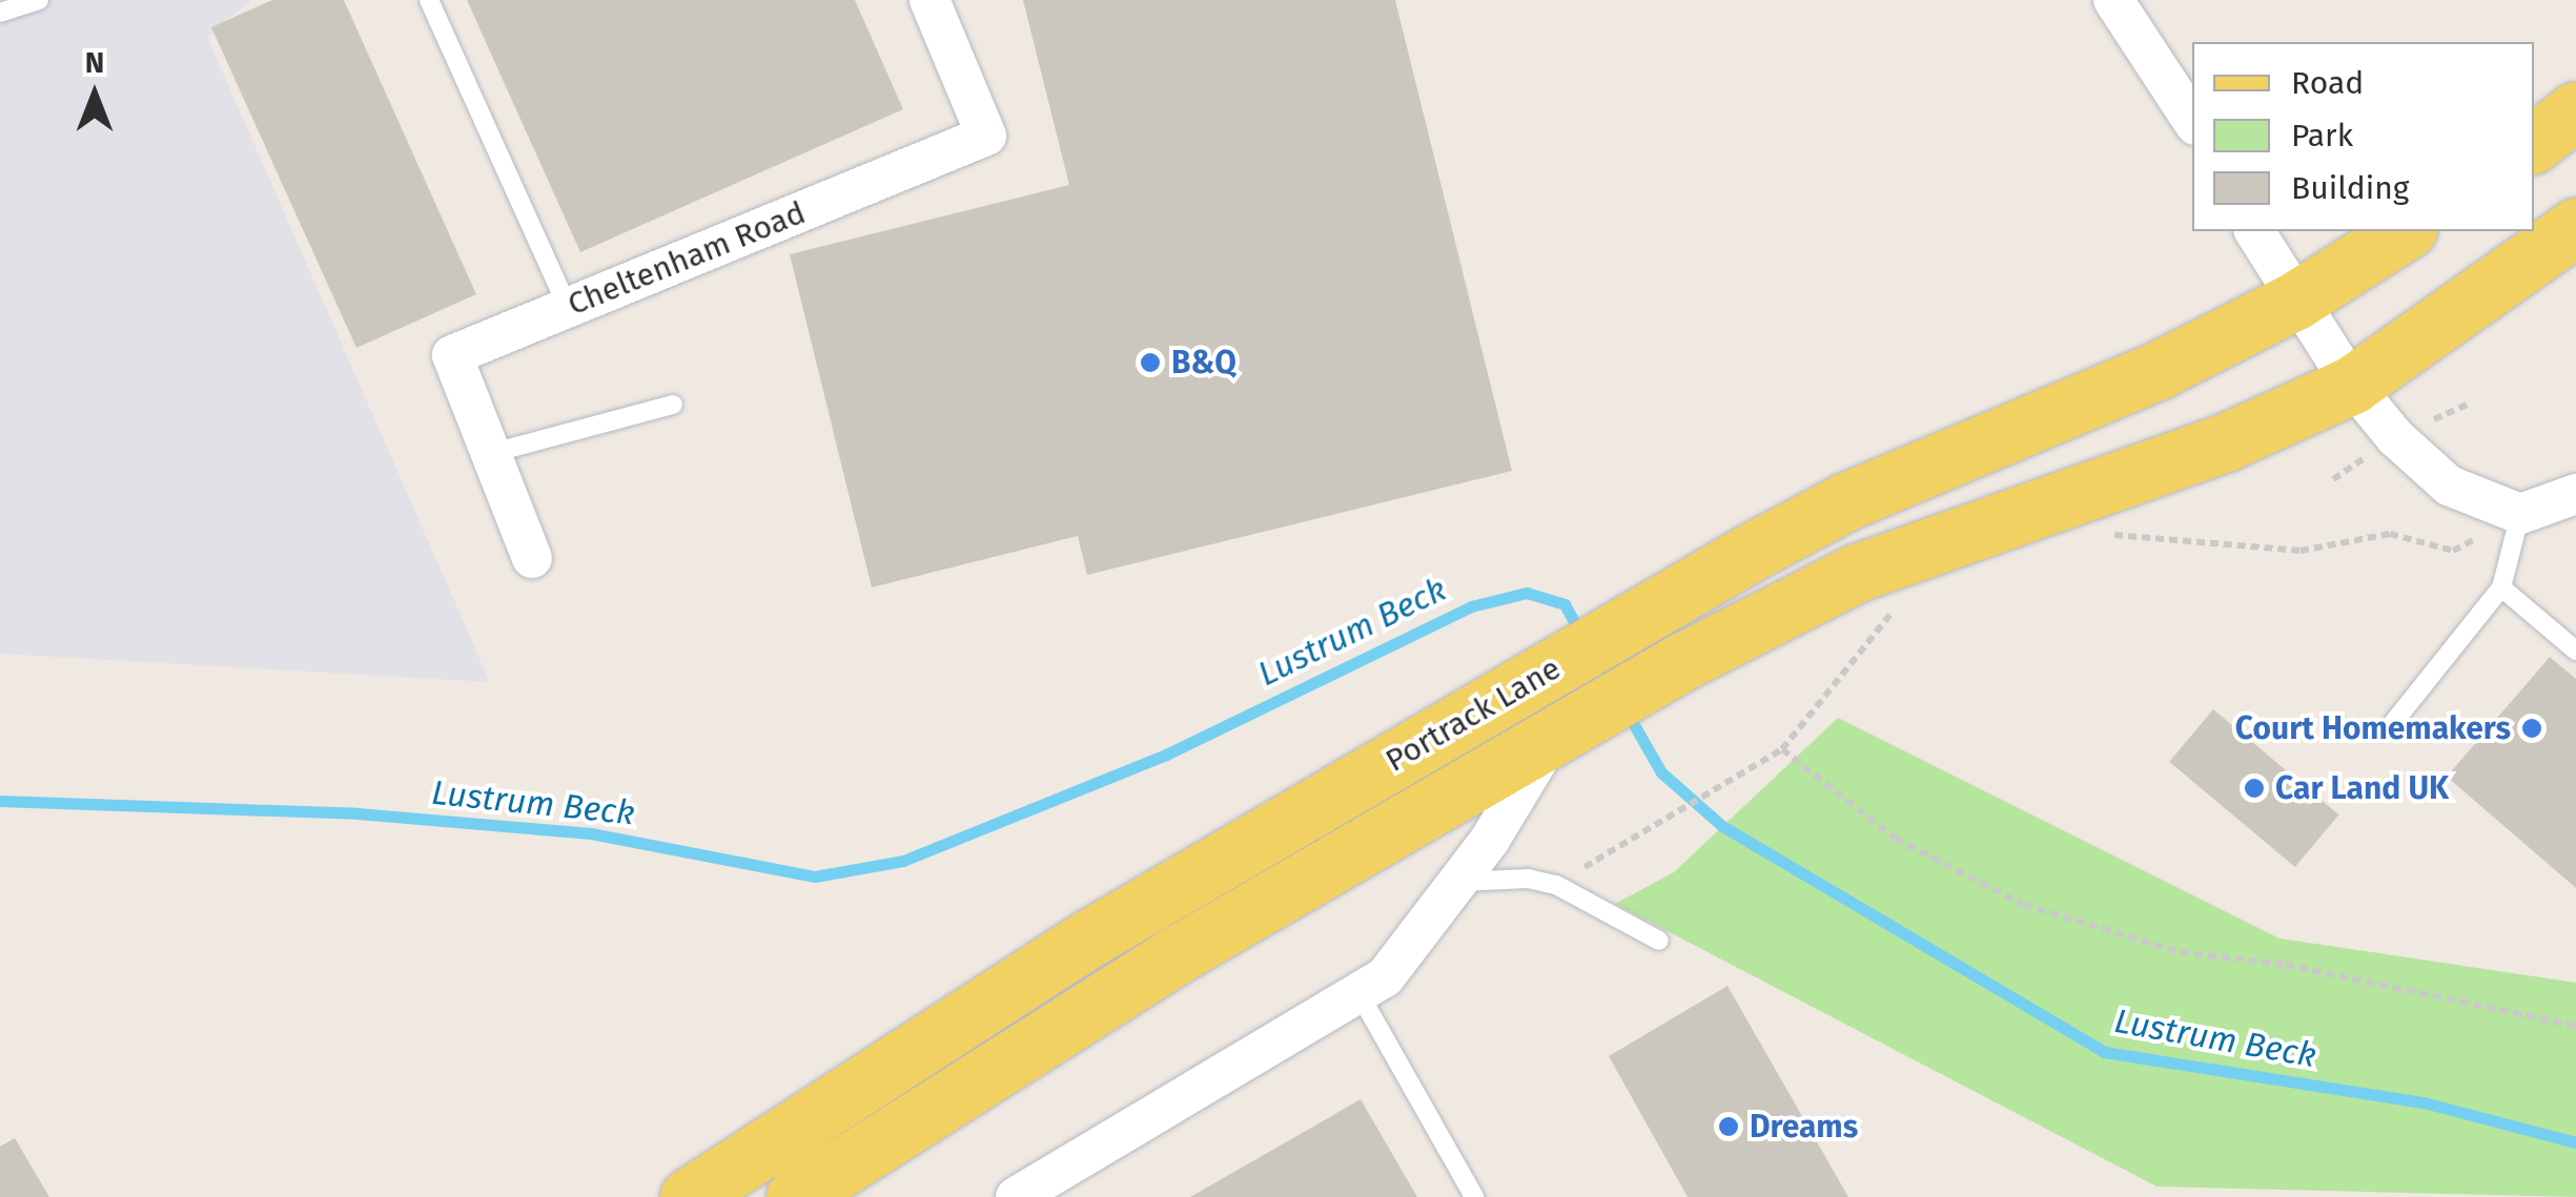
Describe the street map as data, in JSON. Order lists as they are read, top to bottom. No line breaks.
{"streets":{"main road":["Portrack Lane"],"street":["Cheltenham Road"]},"water":["Lustrum Beck"],"places":["B&Q","Court Homemakers","Car Land UK","Dreams"],"legend":["Road","Park","Building"],"north":"top"}
